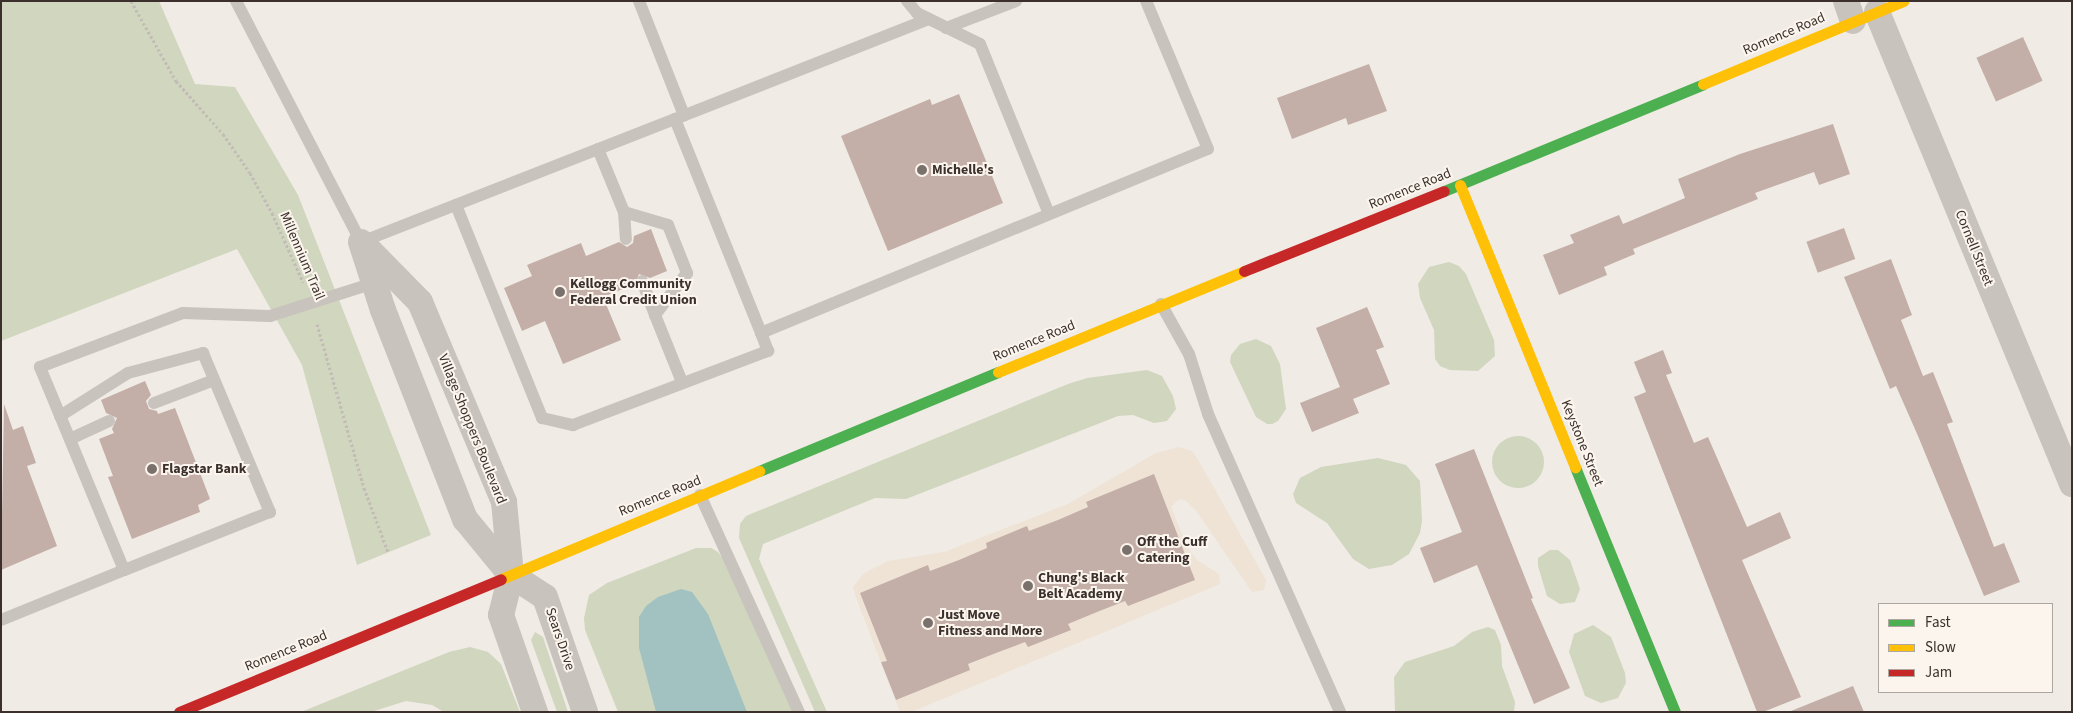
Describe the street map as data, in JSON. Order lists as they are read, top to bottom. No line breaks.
{"streets":{"street":["Romence Road","Cornell Street","Village Shoppers Boulevard","Keystone Street","Sears Drive"],"path":["Millennium Trail"]},"crossings":[["Romence Road","Cornell Street"],["Romence Road","Village Shoppers Boulevard"],["Romence Road","Keystone Street"],["Romence Road","Sears Drive"],["Village Shoppers Boulevard","Sears Drive"]],"places":["Michelle's","Kellogg Community Federal Credit Union","Flagstar Bank","Off the Cuff Catering","Chung's Black Belt Academy","Just Move Fitness and More"],"legend":["Fast","Slow","Jam"]}
